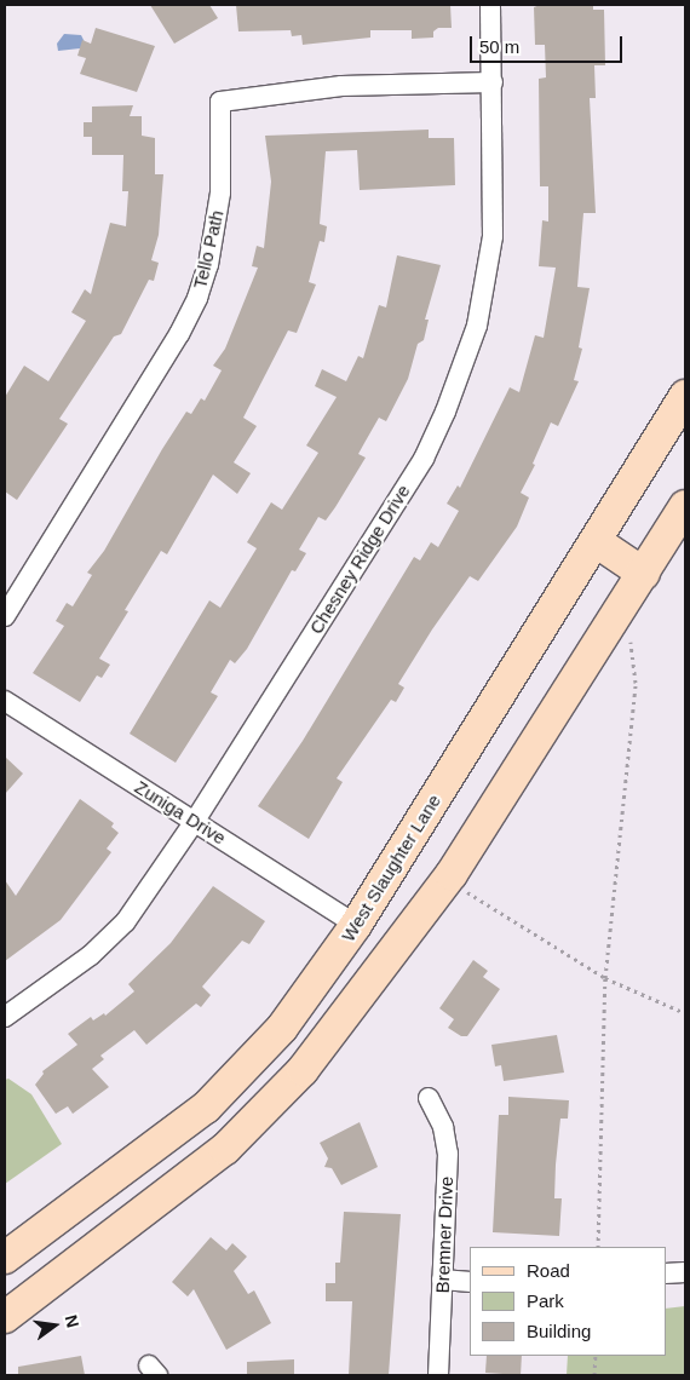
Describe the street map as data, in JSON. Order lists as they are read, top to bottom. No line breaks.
{"streets":{"main road":["West Slaughter Lane"],"street":["Tello Path","Chesney Ridge Drive","Zuniga Drive","Bremner Drive"]},"crossings":[["Tello Path","Chesney Ridge Drive"],["Chesney Ridge Drive","Zuniga Drive"],["Zuniga Drive","West Slaughter Lane"]],"legend":["Road","Park","Building"],"scale_bar":"50 m","north":"right"}
